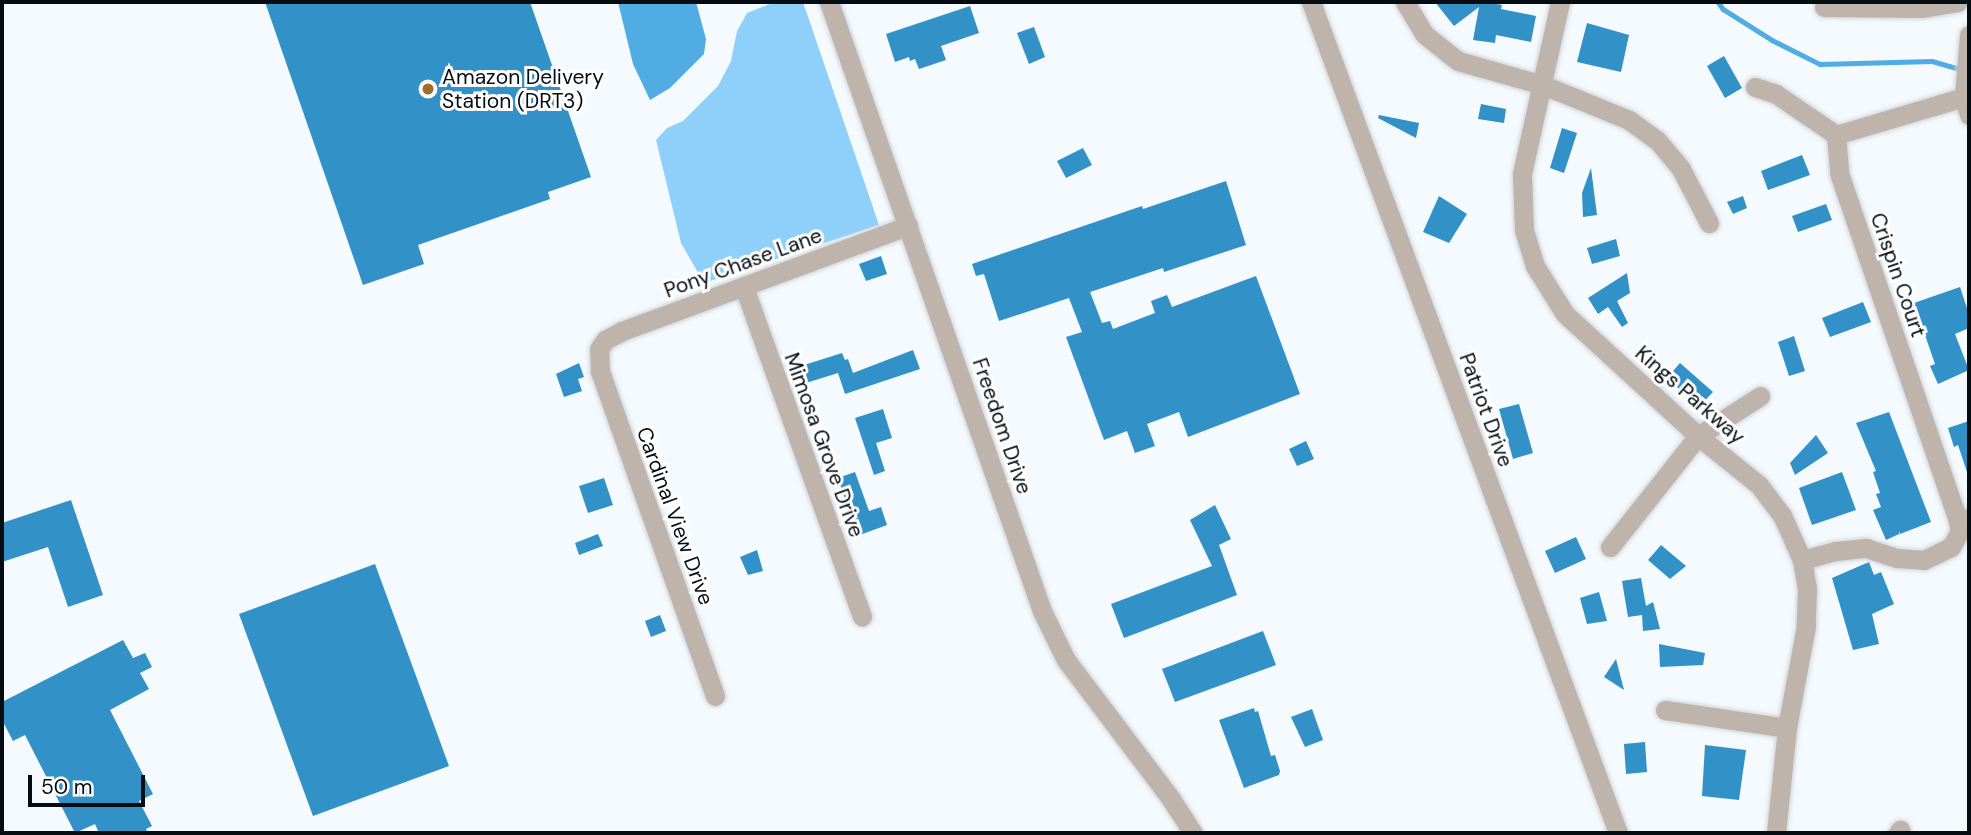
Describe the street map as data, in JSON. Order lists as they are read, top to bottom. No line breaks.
{"streets":{"street":["Pony Chase Lane","Crispin Court","Kings Parkway","Patriot Drive","Freedom Drive","Mimosa Grove Drive","Cardinal View Drive"]},"crossings":[["Pony Chase Lane","Freedom Drive"],["Pony Chase Lane","Mimosa Grove Drive"],["Pony Chase Lane","Cardinal View Drive"]],"places":["Amazon Delivery Station (DRT3)"],"scale_bar":"50 m"}
